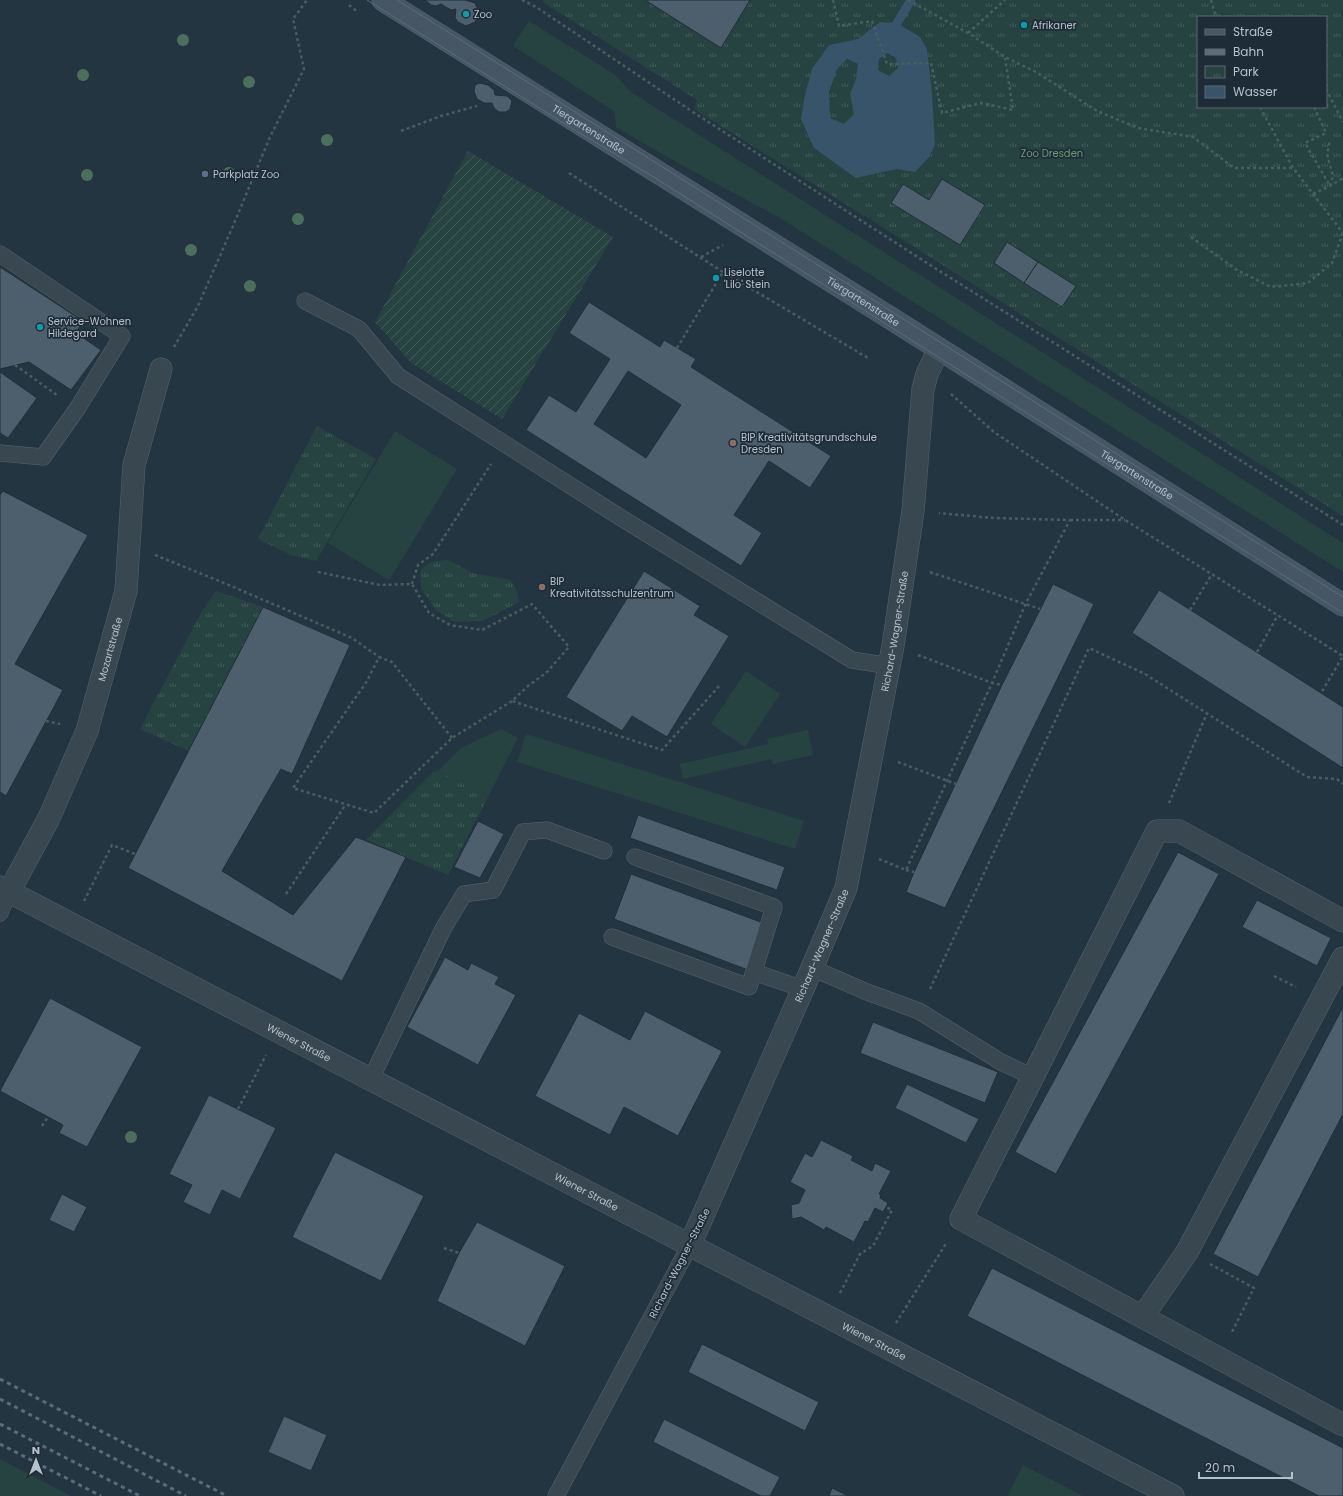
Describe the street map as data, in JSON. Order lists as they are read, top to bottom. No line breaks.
{"streets":{"main road":["Tiergartenstraße"],"street":["Richard-Wagner-Straße","Mozartstraße","Wiener Straße"]},"crossings":[["Tiergartenstraße","Richard-Wagner-Straße"],["Richard-Wagner-Straße","Wiener Straße"],["Mozartstraße","Wiener Straße"]],"parks":["Zoo Dresden"],"places":["Zoo","Afrikaner","Parkplatz Zoo","Liselotte 'Lilo' Stein","Service-Wohnen Hildegard","BIP Kreativitätsgrundschule Dresden","BIP Kreativitätsschulzentrum"],"legend":["Straße","Bahn","Park","Wasser"],"scale_bar":"20 m","north":"top"}
